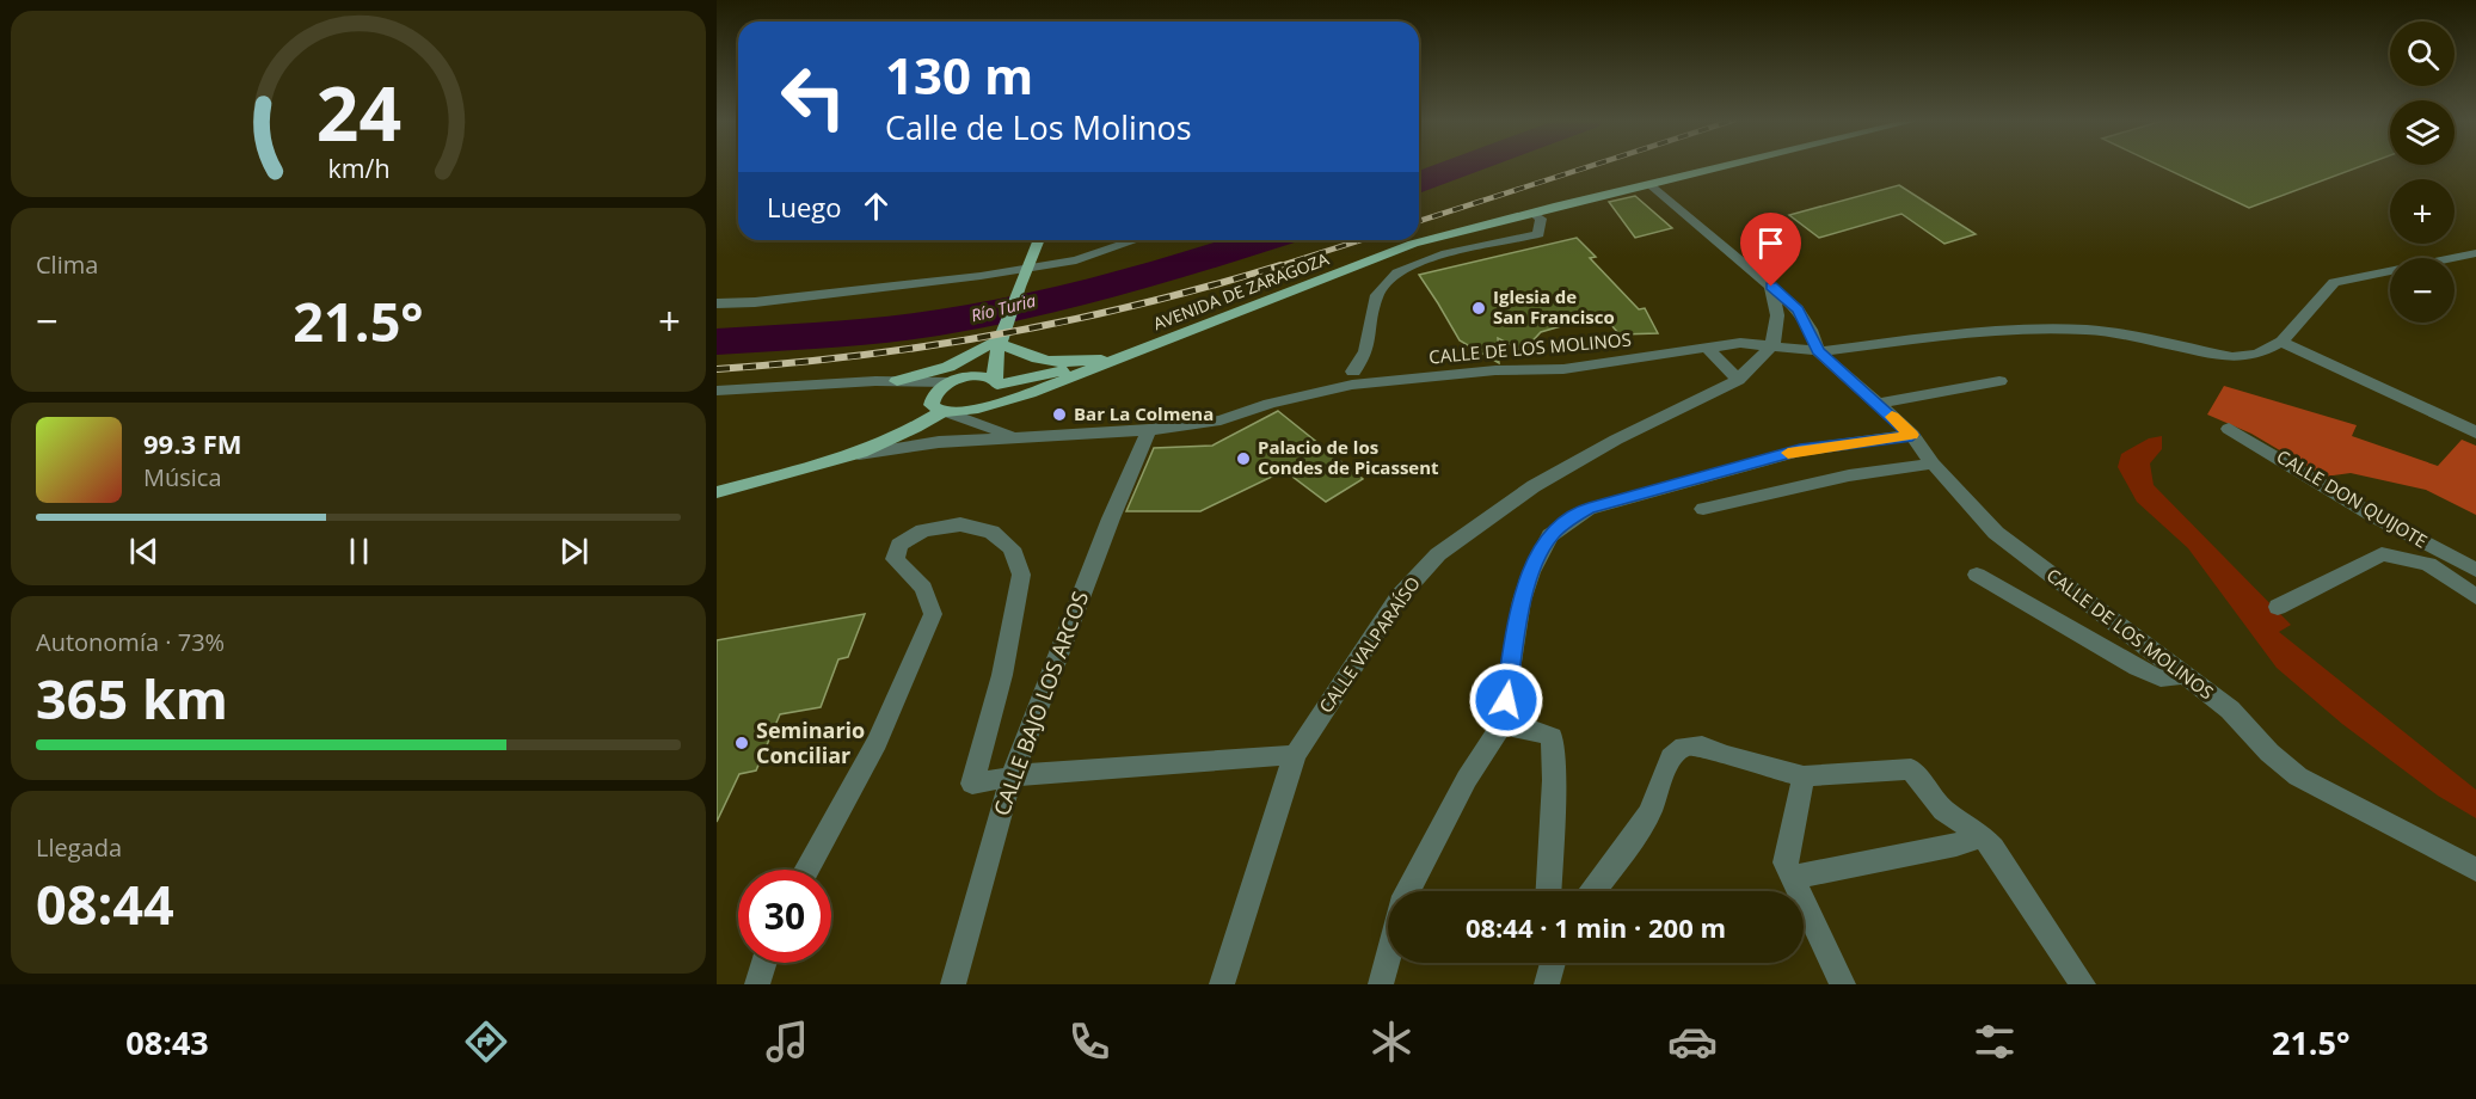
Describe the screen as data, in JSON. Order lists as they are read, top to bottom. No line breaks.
{"streets":{"main road":["AVENIDA DE ZARAGOZA"],"street":["CALLE DE LOS MOLINOS","CALLE DON QUIJOTE","CALLE VALPARAÍSO","CALLE BAJO LOS ARCOS"]},"crossings":[["CALLE DE LOS MOLINOS","CALLE VALPARAÍSO"],["CALLE DE LOS MOLINOS","CALLE BAJO LOS ARCOS"]],"water":["Río Turia"],"places":["Iglesia de San Francisco","Bar La Colmena","Palacio de los Condes de Picassent","Seminario Conciliar"],"page":{"map_buttons":["+","−"],"turn":["130 m","Calle de Los Molinos"],"then":"Luego","tile":["Clima",["Autonomía · 73%","365 km"],["Llegada","08:44"]],"heat":["−","21.5°","+"],"song":["99.3 FM","Música"],"limit":"30","trip":"08:44 · 1 min · 200 m","tabs":["08:43","21.5°"],"gauge":["24","km/h"]}}
